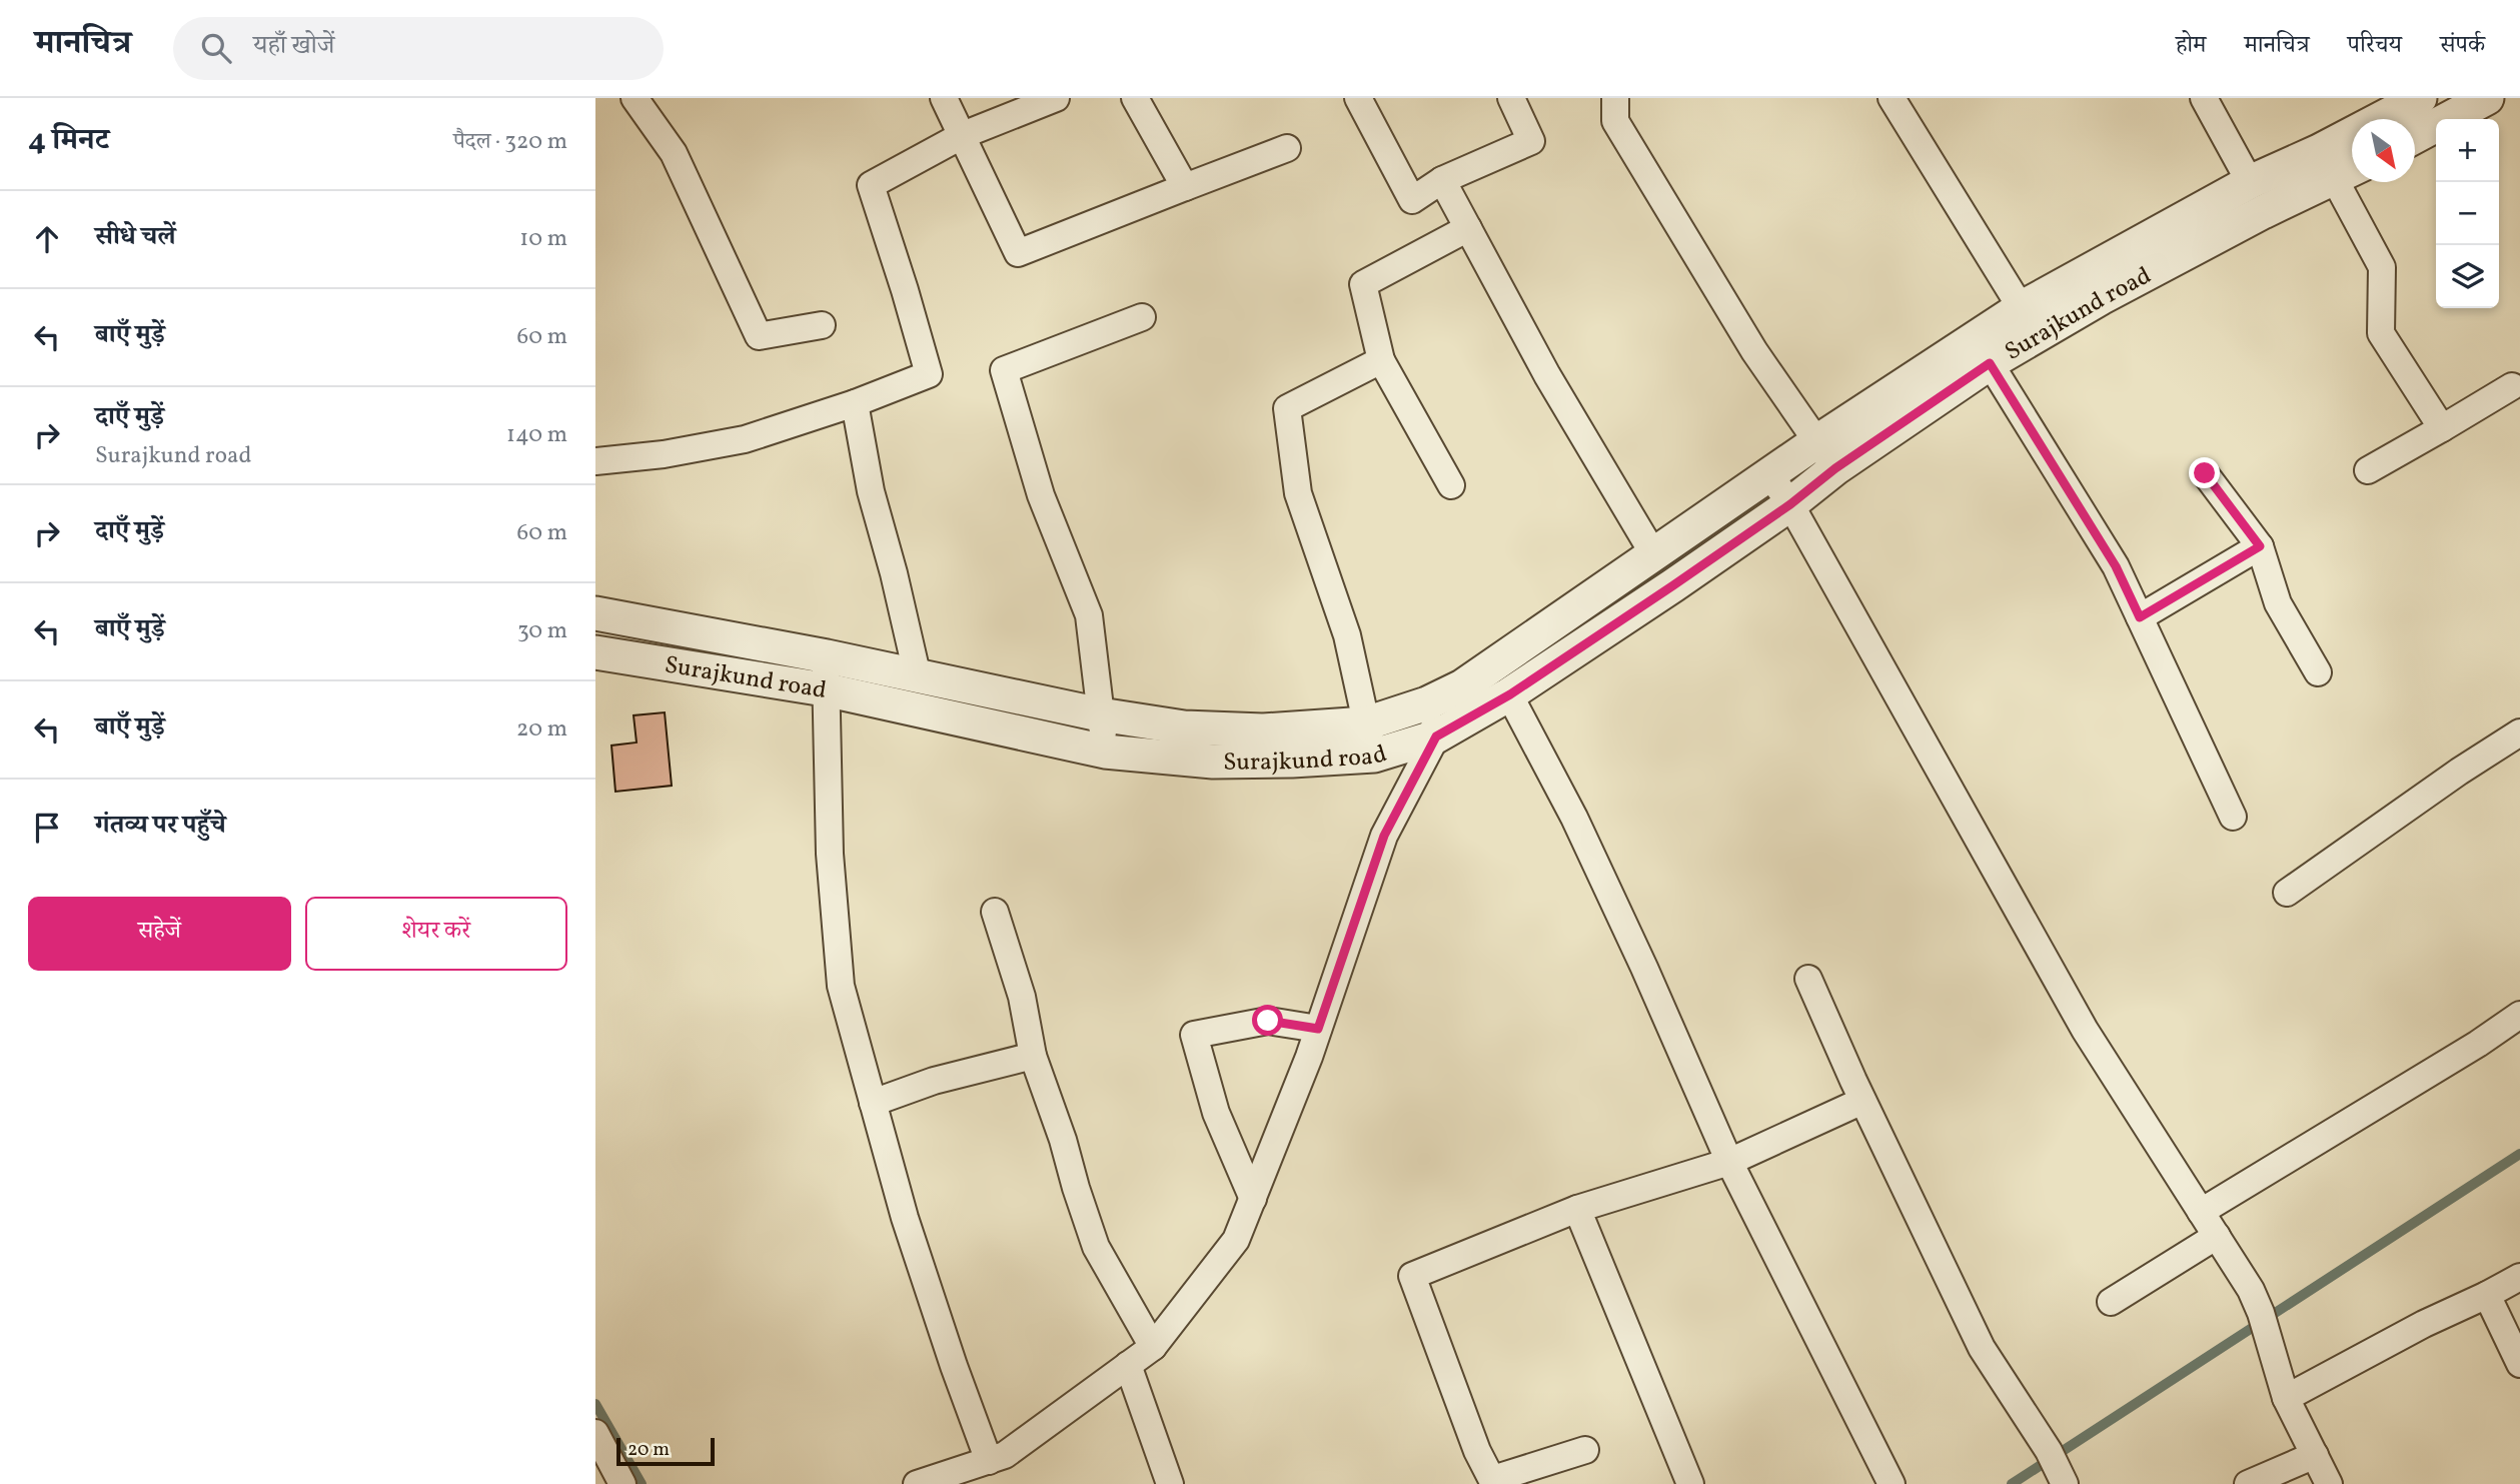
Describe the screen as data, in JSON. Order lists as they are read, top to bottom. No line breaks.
{"streets":{"street":["Surajkund road"]},"scale_bar":"20 m","north":"bottom right","page":{"header":"मानचित्र","search":"यहाँ खोजें","nav":["होम","मानचित्र","परिचय","संपर्क"],"heading":["4 मिनट","पैदल · 320 m"],"map_buttons":["+","−"],"list":[["सीधे चलें","10 m"],["बाएँ मुड़ें","60 m"],["दाएँ मुड़ें","Surajkund road","140 m"],["दाएँ मुड़ें","60 m"],["बाएँ मुड़ें","30 m"],["बाएँ मुड़ें","20 m"],"गंतव्य पर पहुँचे"],"buttons":["सहेजें","शेयर करें"],"scale":"20 m"}}
